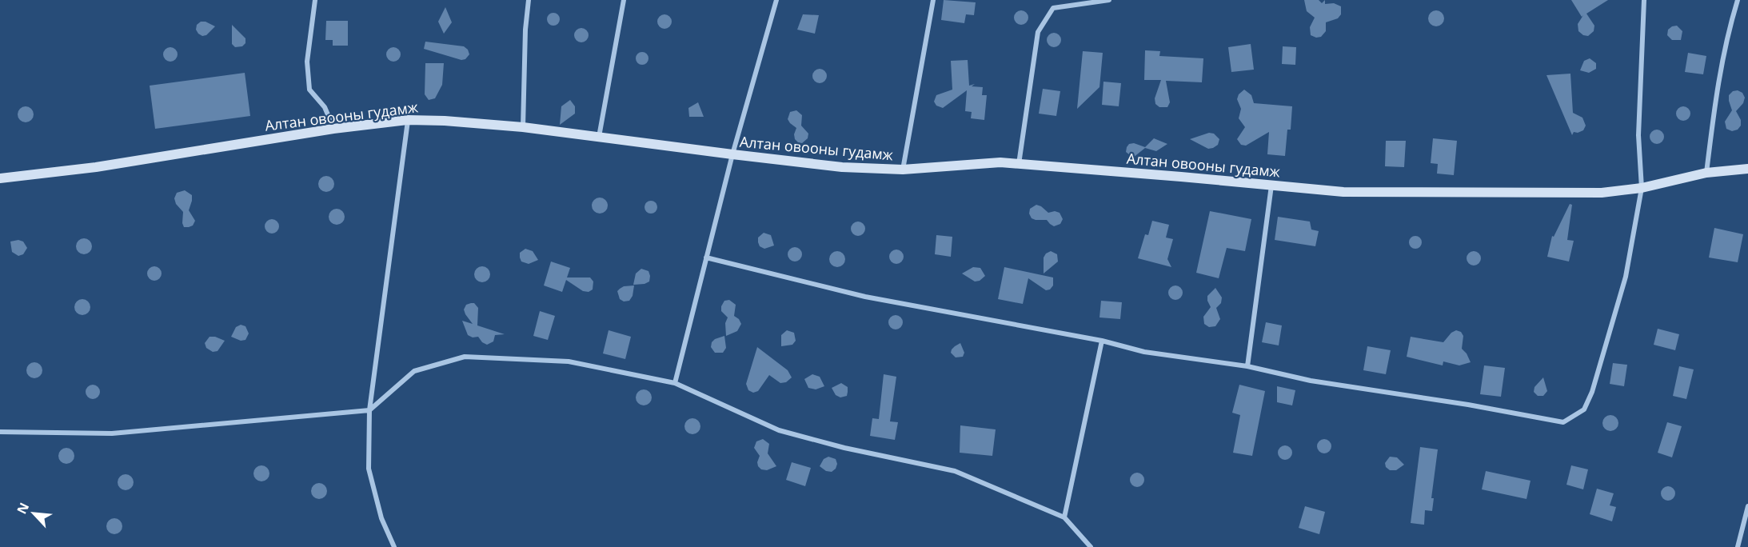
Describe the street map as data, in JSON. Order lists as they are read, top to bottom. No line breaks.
{"streets":{"main road":["Алтан овооны гудамж"]},"north":"top left"}
